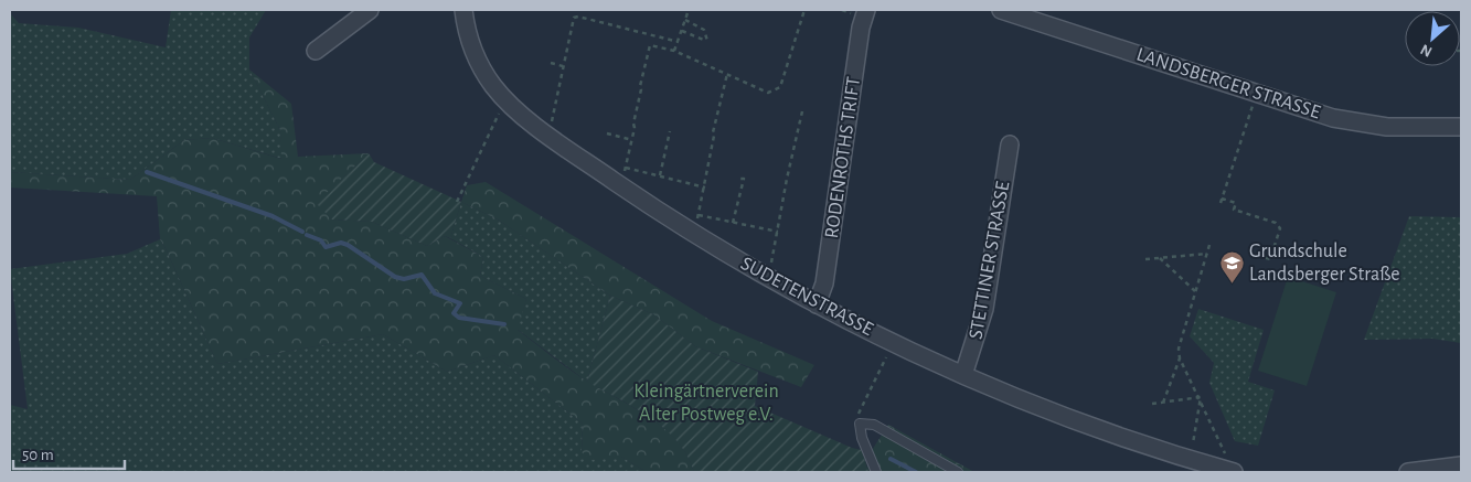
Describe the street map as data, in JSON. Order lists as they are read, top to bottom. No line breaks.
{"streets":{"street":["LANDSBERGER STRASSE","RODENROTHS TRIFT","STETTINER STRASSE","SUDETENSTRASSE"]},"crossings":[["RODENROTHS TRIFT","SUDETENSTRASSE"],["STETTINER STRASSE","SUDETENSTRASSE"]],"parks":["Kleingärtnerverein Alter Postweg e.V."],"places":{"school or university":["Grundschule Landsberger Straße"]},"scale_bar":"50 m","north":"bottom left"}
